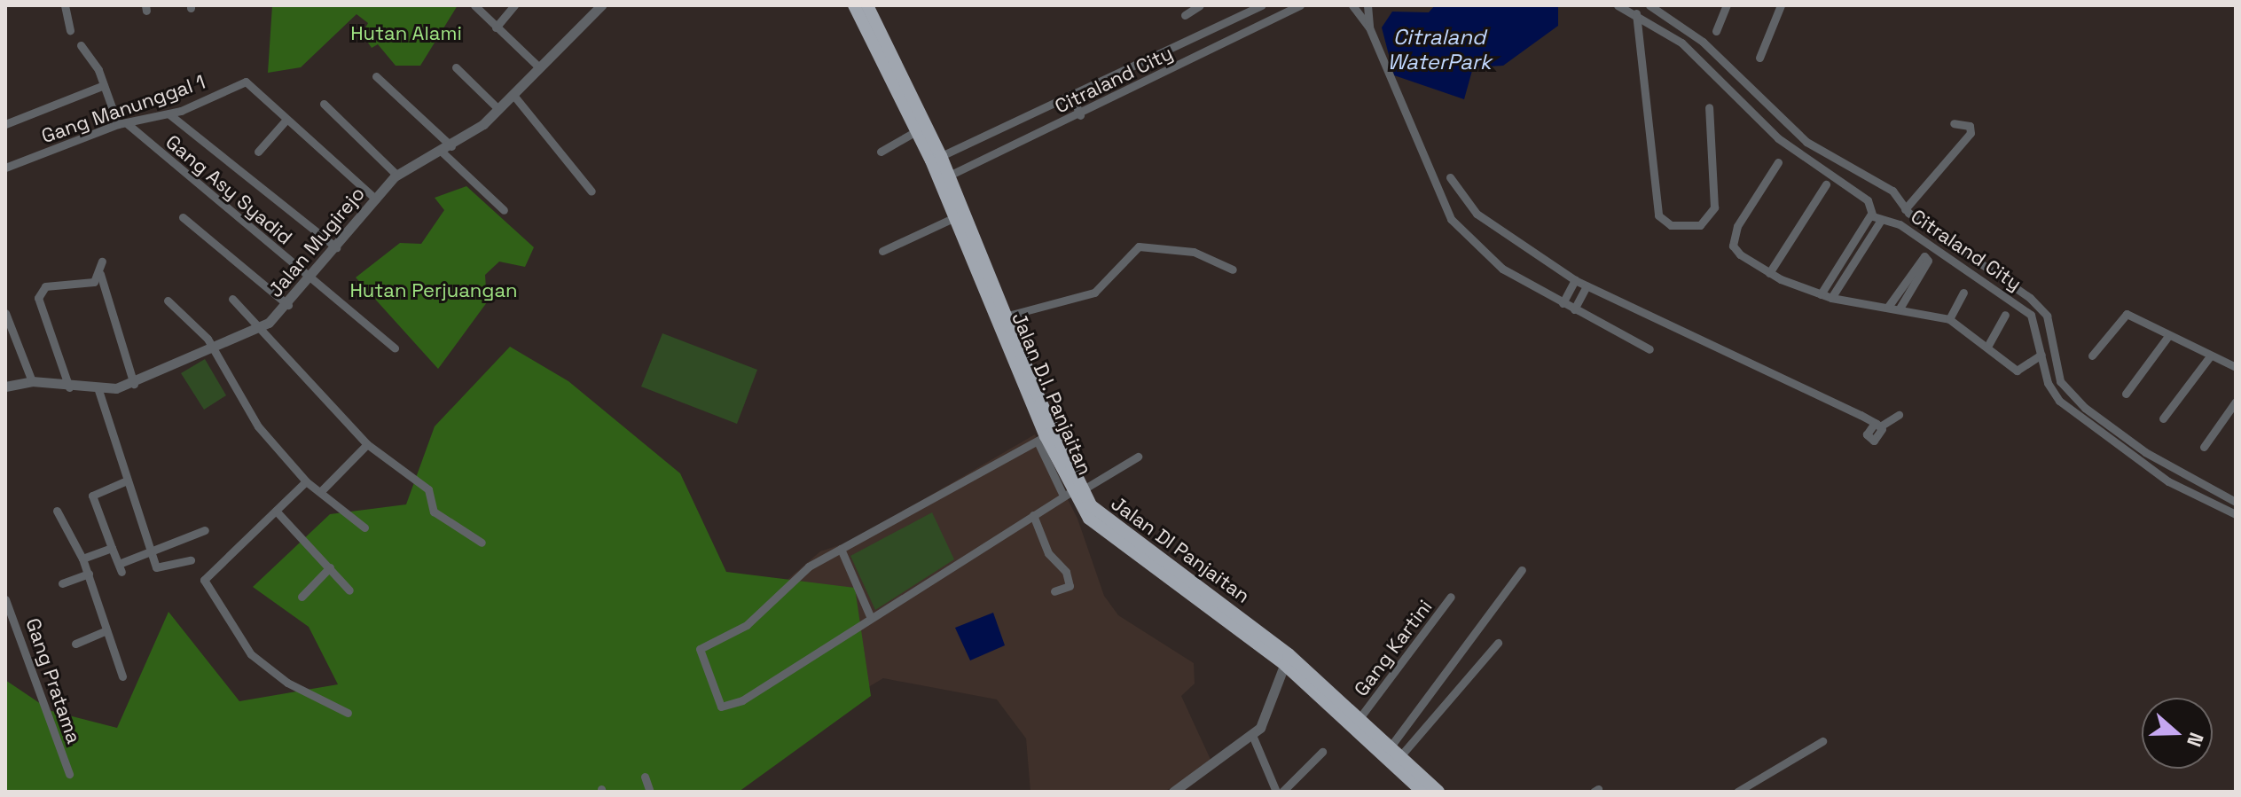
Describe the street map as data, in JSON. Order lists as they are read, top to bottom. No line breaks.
{"streets":{"highway":["Jalan D.I. Panjaitan","Jalan DI Panjaitan"],"street":["Citraland City","Gang Manunggal 1","Gang Asy Syadid","Jalan Mugirejo","Gang Kartini","Gang Pratama"]},"crossings":[["Citraland City","Jalan D.I. Panjaitan"],["Citraland City","Jalan DI Panjaitan"],["Gang Manunggal 1","Gang Asy Syadid"],["Gang Manunggal 1","Jalan Mugirejo"],["Gang Asy Syadid","Jalan Mugirejo"],["Jalan D.I. Panjaitan","Jalan DI Panjaitan"],["Jalan DI Panjaitan","Gang Kartini"]],"water":["Citraland WaterPark"],"parks":["Hutan Alami","Hutan Perjuangan"],"north":"right"}
